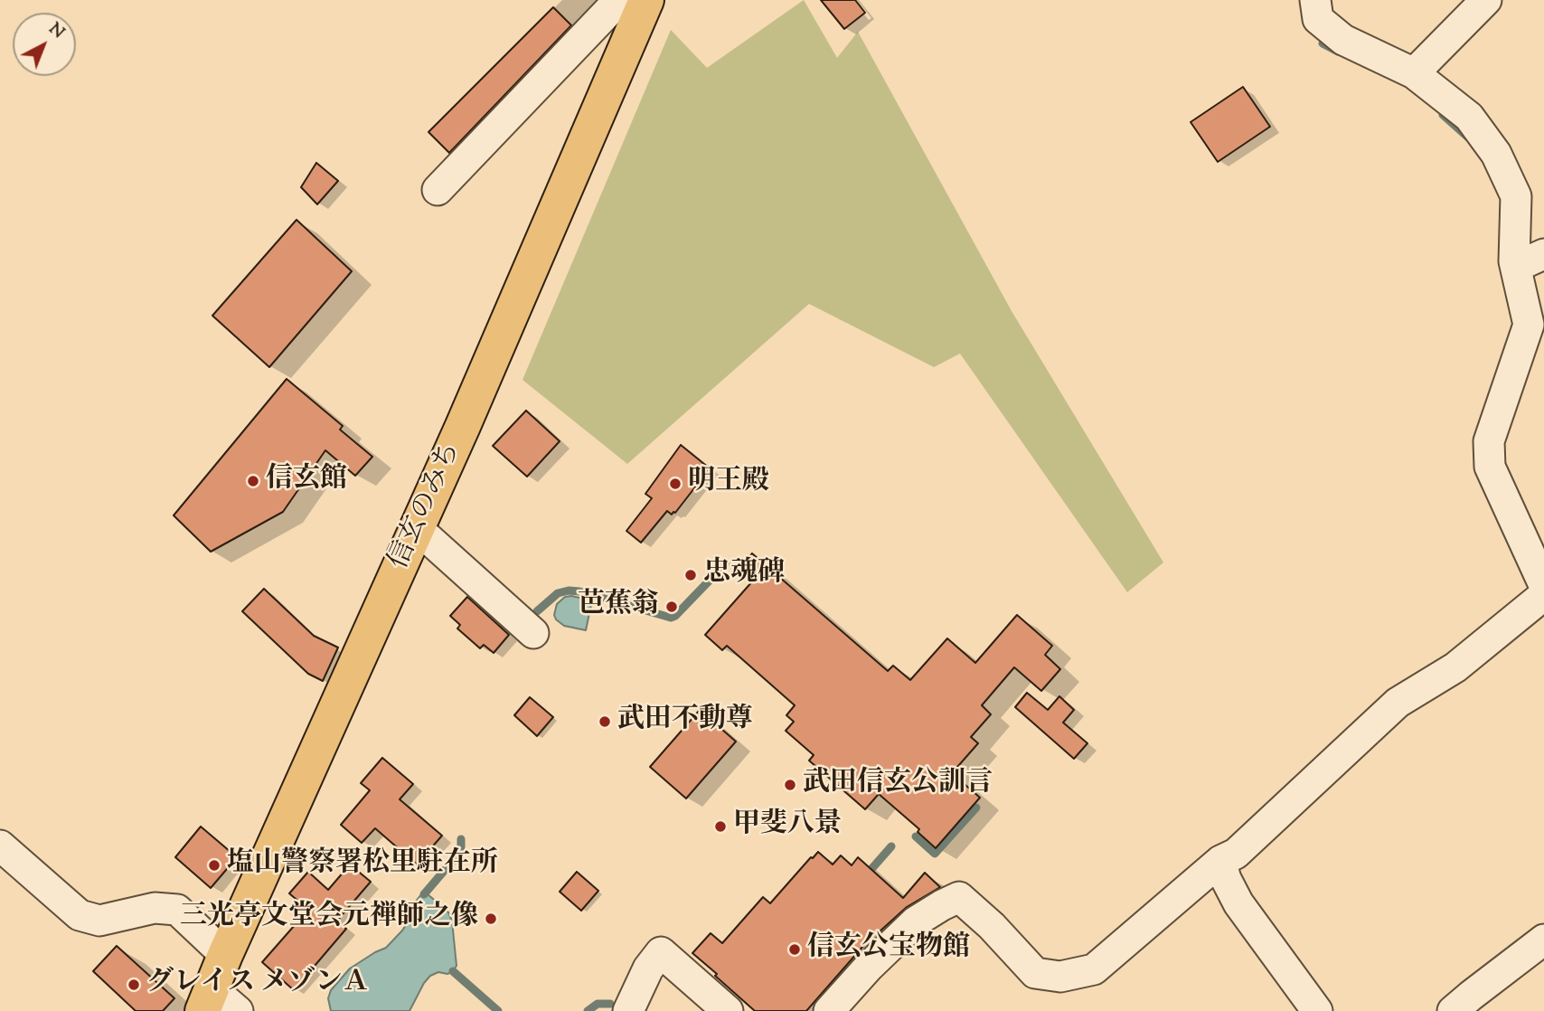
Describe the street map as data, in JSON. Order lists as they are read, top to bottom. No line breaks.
{"streets":{"main road":["信玄のみち"]},"places":["信玄館","明王殿","忠魂碑","芭蕉翁","武田不動尊","武田信玄公訓言","甲斐八景","塩山警察署松里駐在所","三光亭文堂会元禅師之像","信玄公宝物館","グレイス メゾンＡ"],"north":"top right"}
